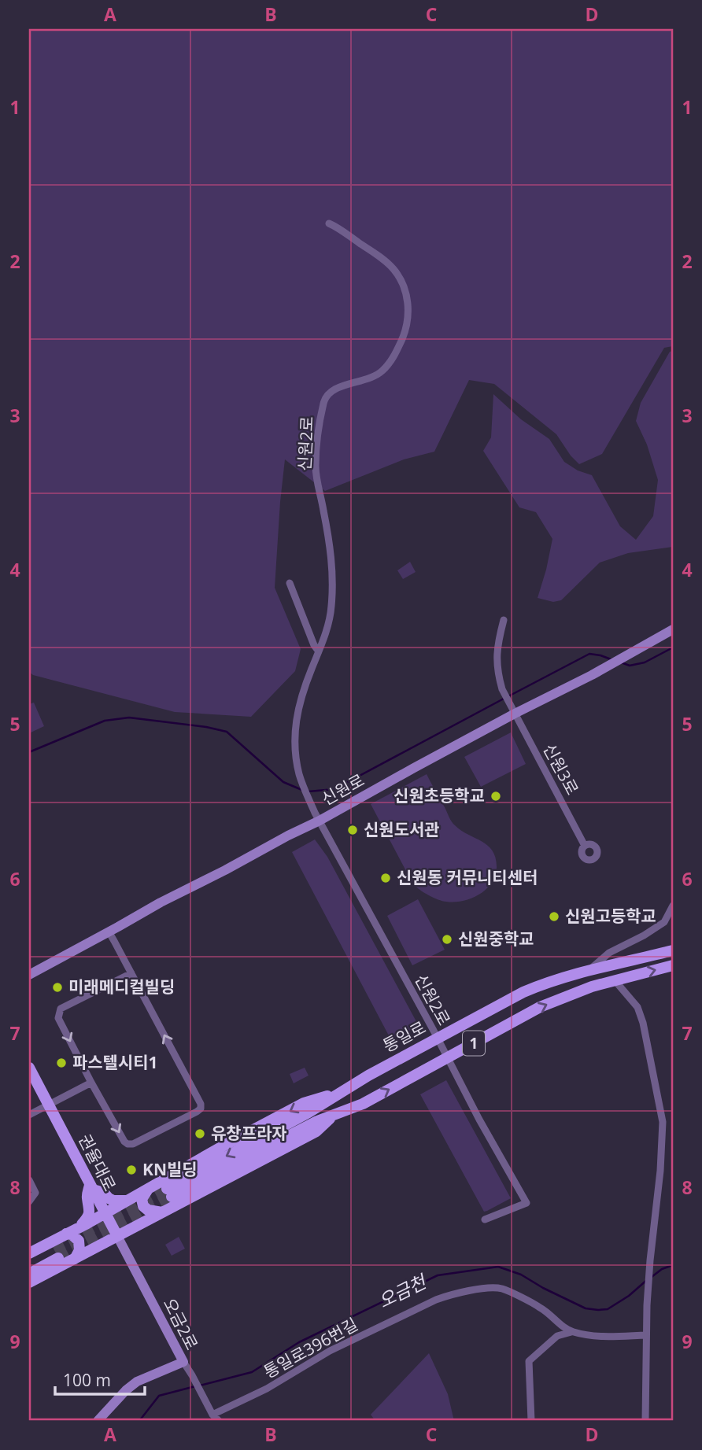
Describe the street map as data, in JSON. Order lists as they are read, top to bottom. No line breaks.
{"streets":{"main road":["통일로","1","권율대로"],"street":["신원2로","신원3로","신원로","오금2로","통일로396번길"]},"crossings":[["신원2로","신원로"],["신원2로","통일로"],["신원3로","신원로"],["권율대로","오금2로"]],"water":["오금천"],"places":["신원초등학교","신원도서관","신원동 커뮤니티센터","신원고등학교","신원중학교","미래메디컬빌딩","파스텔시티1","유창프라자","KN빌딩"],"scale_bar":"100 m","grid":{"columns":["A","B","C","D"],"rows":["1","2","3","4","5","6","7","8","9"]}}
